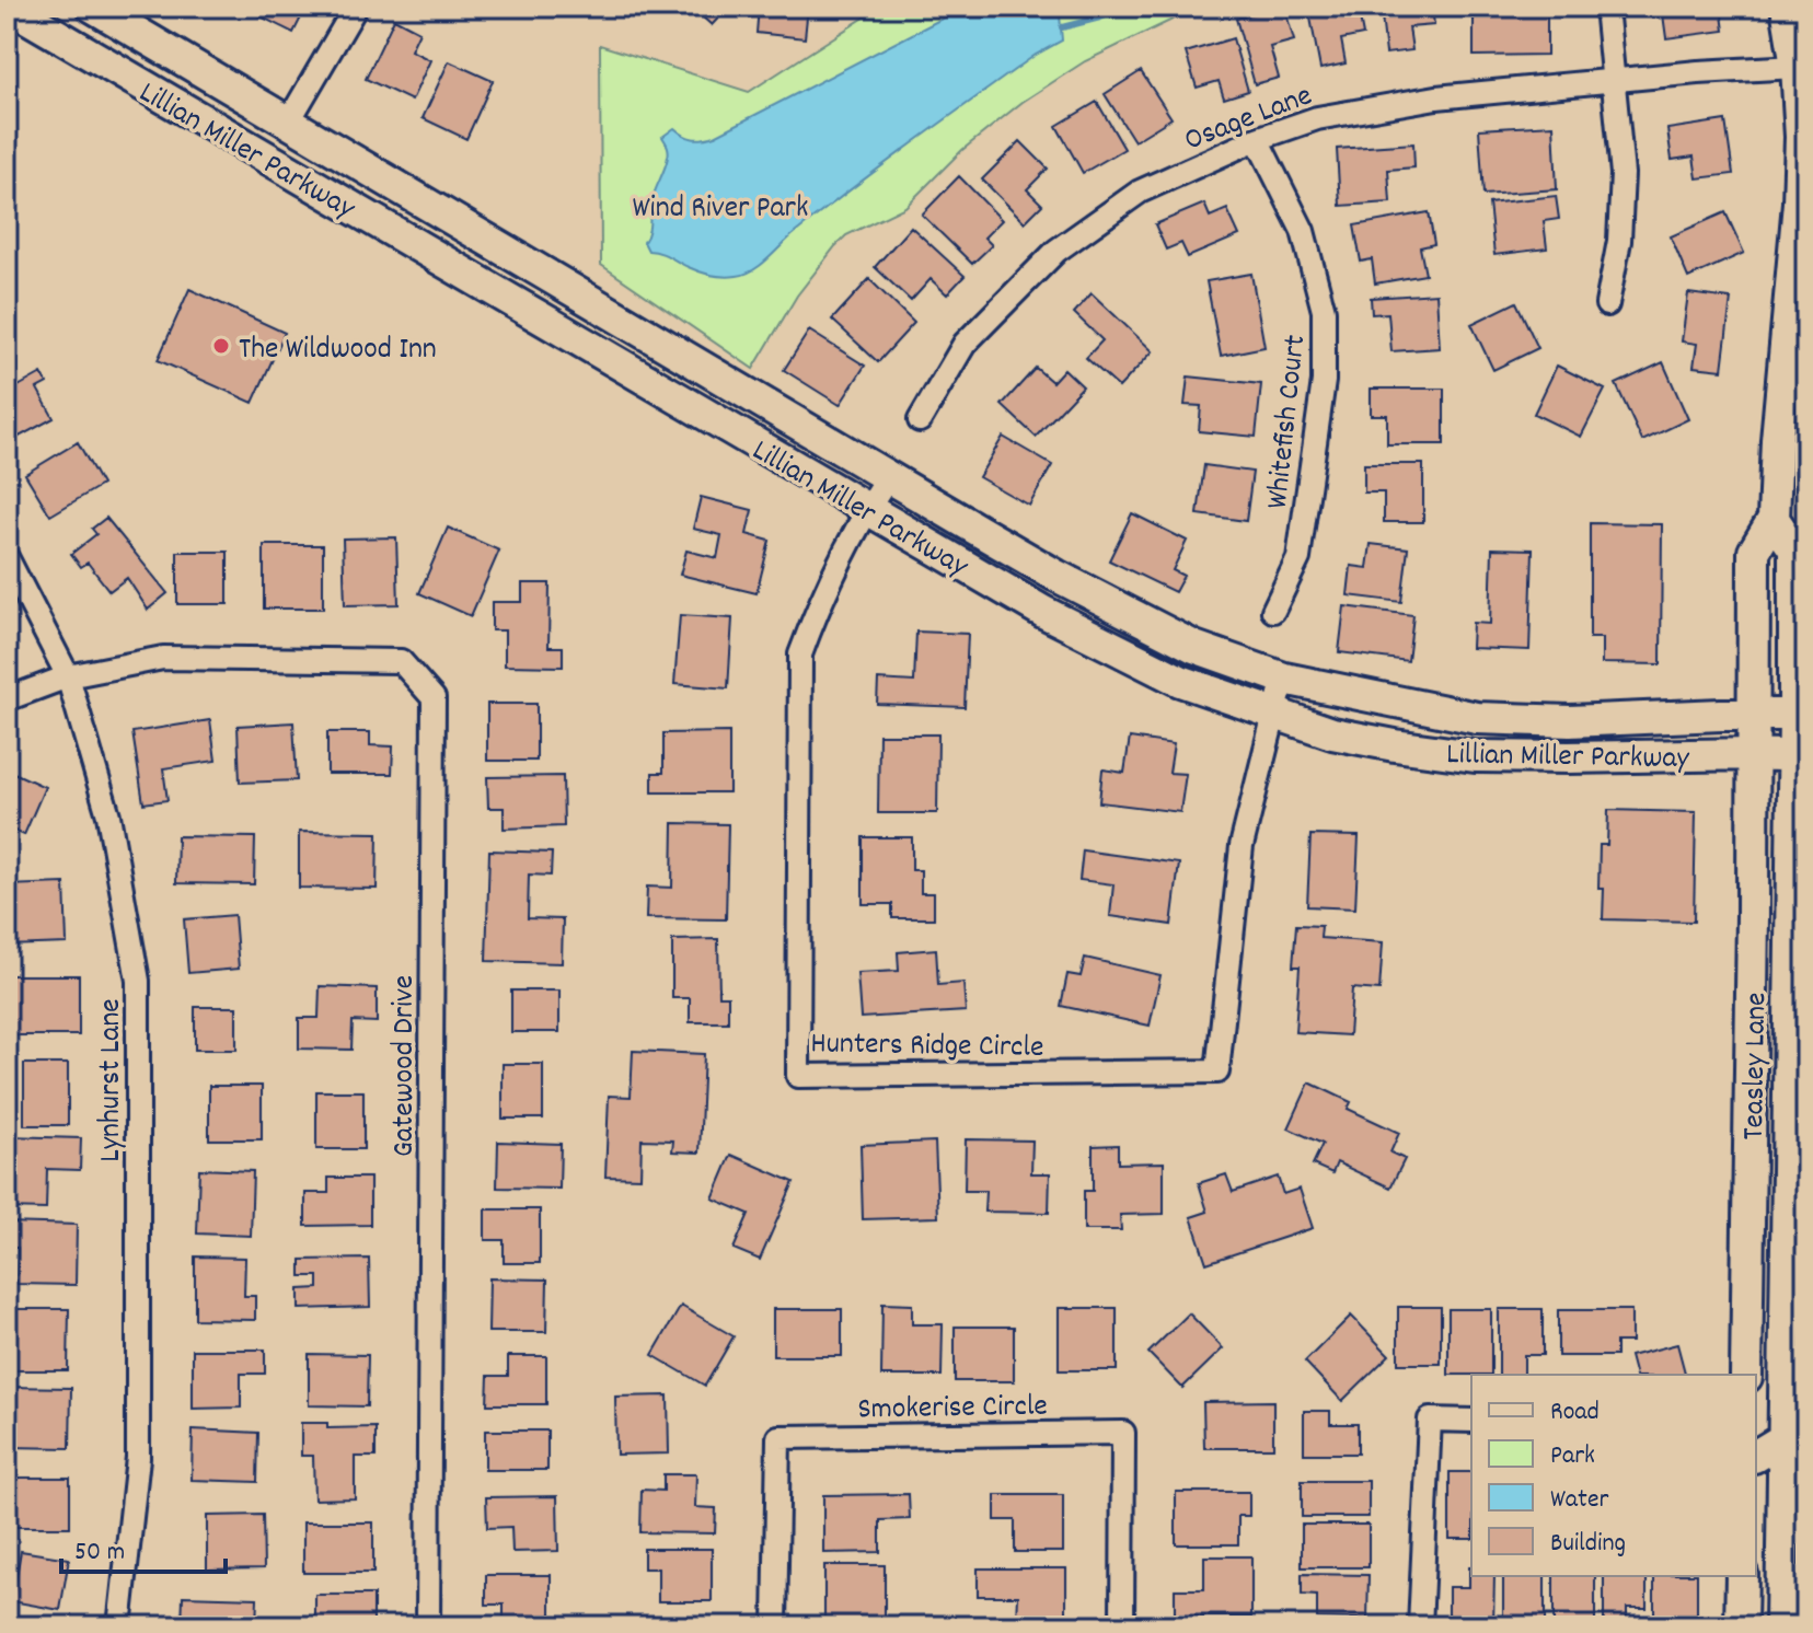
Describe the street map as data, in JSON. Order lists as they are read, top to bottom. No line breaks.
{"streets":{"main road":["Lillian Miller Parkway","Teasley Lane"],"street":["Osage Lane","Whitefish Court","Hunters Ridge Circle","Gatewood Drive","Lynhurst Lane","Smokerise Circle"]},"crossings":[["Osage Lane","Whitefish Court"],["Lillian Miller Parkway","Hunters Ridge Circle"],["Lillian Miller Parkway","Teasley Lane"],["Gatewood Drive","Lynhurst Lane"]],"parks":["Wind River Park"],"places":["The Wildwood Inn"],"legend":["Road","Park","Water","Building"],"scale_bar":"50 m"}
